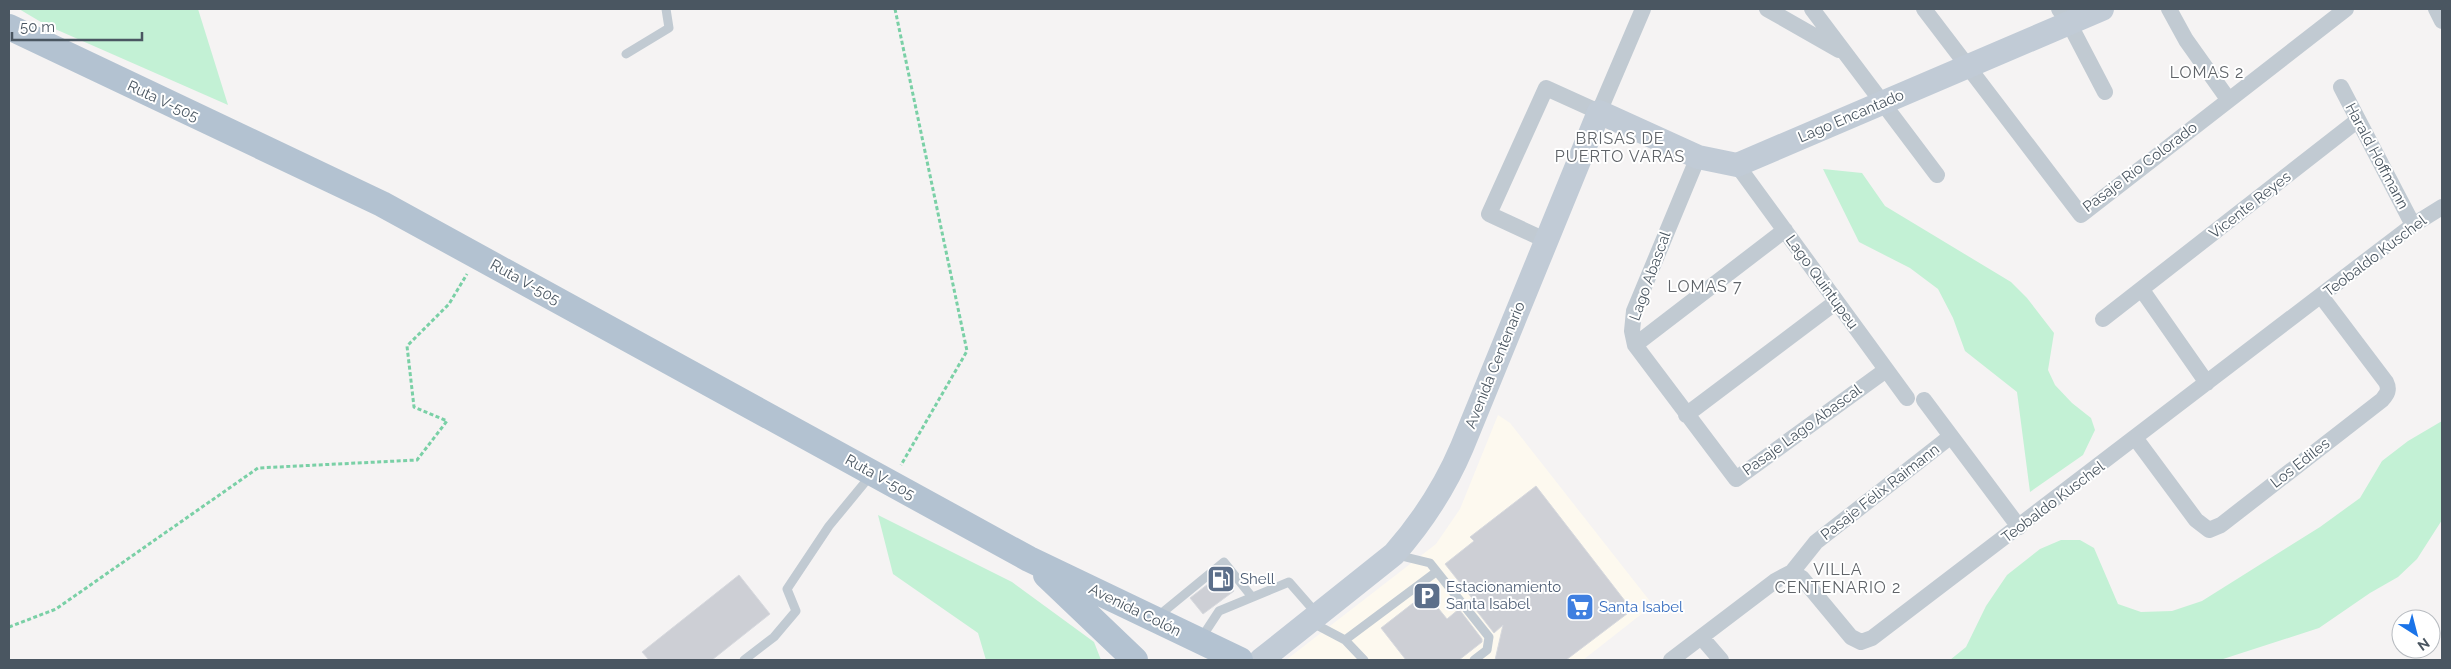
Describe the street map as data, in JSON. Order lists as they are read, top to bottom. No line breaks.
{"streets":{"main road":["Ruta V-505","Avenida Colón"],"street":["Lago Encantado","Harald Hoffmann","Pasaje Río Colorado","Vicente Reyes","Teobaldo Kuschel","Lago Abascal","Lago Quintupeu","Avenida Centenario","Pasaje Lago Abascal","Los Ediles","Pasaje Félix Raimann"]},"crossings":[["Ruta V-505","Avenida Colón"],["Lago Encantado","Pasaje Río Colorado"],["Lago Encantado","Lago Quintupeu"],["Harald Hoffmann","Vicente Reyes"],["Harald Hoffmann","Teobaldo Kuschel"],["Teobaldo Kuschel","Los Ediles"],["Teobaldo Kuschel","Pasaje Félix Raimann"],["Lago Quintupeu","Pasaje Lago Abascal"]],"districts":["LOMAS 2","BRISAS DE PUERTO VARAS","LOMAS 7","VILLA CENTENARIO 2"],"places":{"fuel station":["Shell"],"parking":["Estacionamiento Santa Isabel"],"supermarket":["Santa Isabel"]},"scale_bar":"50 m","north":"bottom right"}
